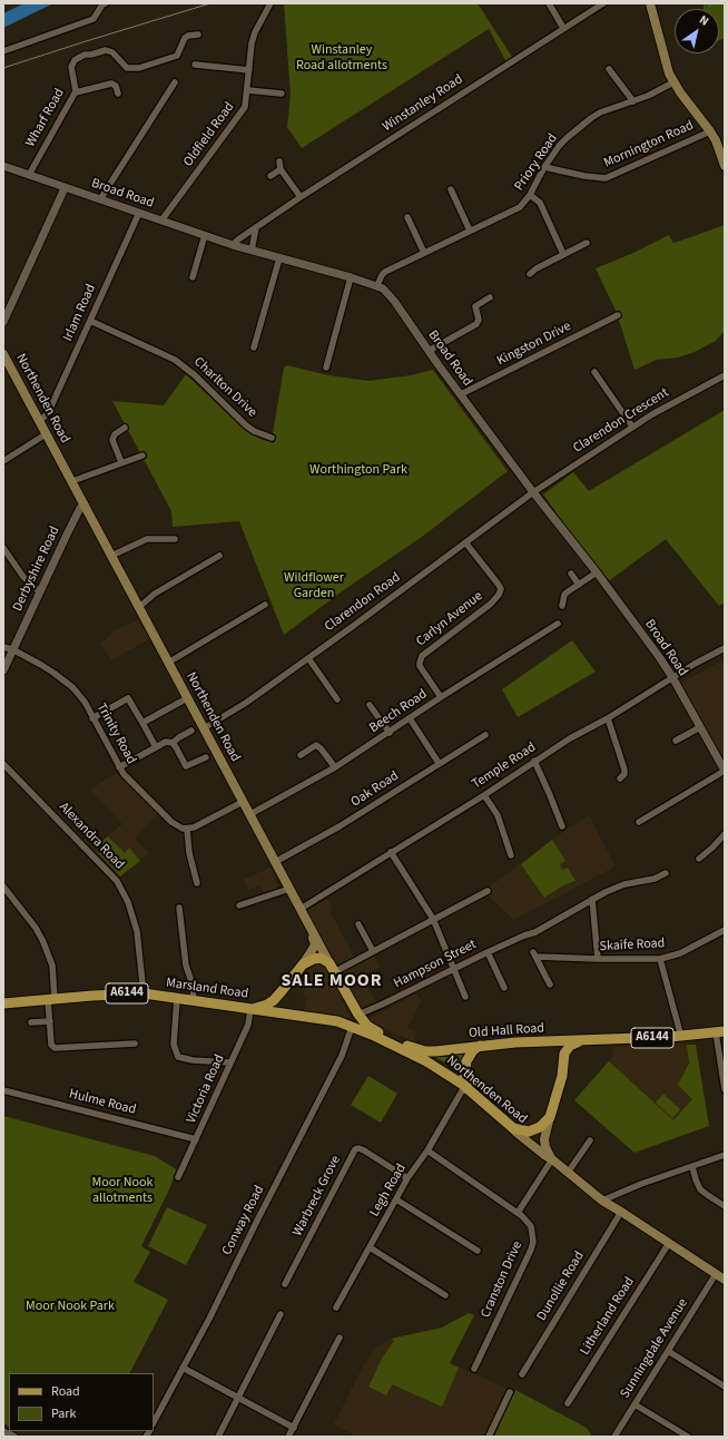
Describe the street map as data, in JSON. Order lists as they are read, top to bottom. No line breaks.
{"streets":{"main road":["Northenden Road","Marsland Road","A6144","Old Hall Road"],"street":["Winstanley Road","Wharf Road","Oldfield Road","Mornington Road","Priory Road","Broad Road","Irlam Road","Kingston Drive","Charlton Drive","Clarendon Crescent","Derbyshire Road","Clarendon Road","Carlyn Avenue","Beech Road","Trinity Road","Temple Road","Oak Road","Alexandra Road","Skaife Road","Hampson Street","Victoria Road","Hulme Road","Legh Road","Warbreck Grove","Conway Road","Cranston Drive","Dunollie Road","Litherland Road","Sunningdale Avenue"]},"crossings":[["Winstanley Road","Broad Road"],["Wharf Road","Broad Road"],["Oldfield Road","Broad Road"],["Mornington Road","Priory Road"],["Priory Road","Broad Road"],["Broad Road","Irlam Road"],["Broad Road","Kingston Drive"],["Broad Road","Clarendon Crescent"],["Broad Road","Clarendon Road"],["Broad Road","Temple Road"],["Irlam Road","Charlton Drive"],["Irlam Road","Northenden Road"],["Northenden Road","Derbyshire Road"],["Northenden Road","Clarendon Road"],["Northenden Road","Beech Road"],["Northenden Road","Temple Road"],["Northenden Road","Oak Road"],["Northenden Road","Hampson Street"],["Northenden Road","Marsland Road"],["Northenden Road","Old Hall Road"],["Northenden Road","Legh Road"],["Northenden Road","Conway Road"],["Northenden Road","Dunollie Road"],["Northenden Road","Litherland Road"],["Northenden Road","Sunningdale Avenue"],["Clarendon Crescent","Clarendon Road"],["Derbyshire Road","Trinity Road"],["Clarendon Road","Carlyn Avenue"],["Carlyn Avenue","Beech Road"],["Alexandra Road","Marsland Road"],["Marsland Road","A6144"],["Marsland Road","Victoria Road"],["Marsland Road","Conway Road"],["A6144","Victoria Road"],["Old Hall Road","Legh Road"],["Victoria Road","Hulme Road"],["Legh Road","Warbreck Grove"],["Legh Road","Cranston Drive"]],"districts":["SALE MOOR"],"parks":["Winstanley Road allotments","Worthington Park","Wildflower Garden","Moor Nook allotments","Moor Nook Park"],"legend":["Road","Park"],"north":"top right"}
